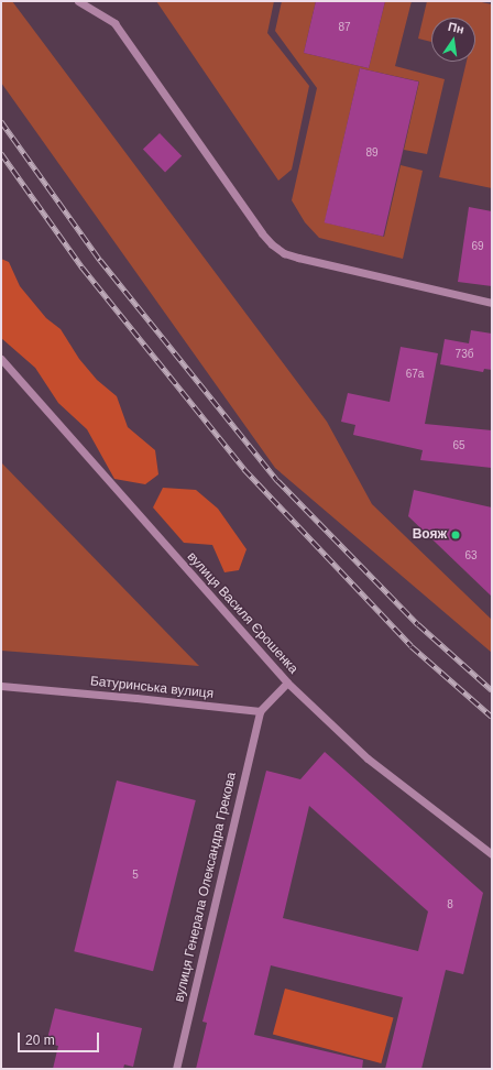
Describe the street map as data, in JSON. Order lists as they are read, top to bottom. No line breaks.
{"streets":{"street":["вулиця Василя Єрошенка","Батуринська вулиця","вулиця Генерала Олександра Грекова"]},"crossings":[["Батуринська вулиця","вулиця Генерала Олександра Грекова"]],"places":["Вояж"],"house_numbers":["87","89","69","73б","67а","65","63","5","8"],"scale_bar":"20 m","north":"top"}
